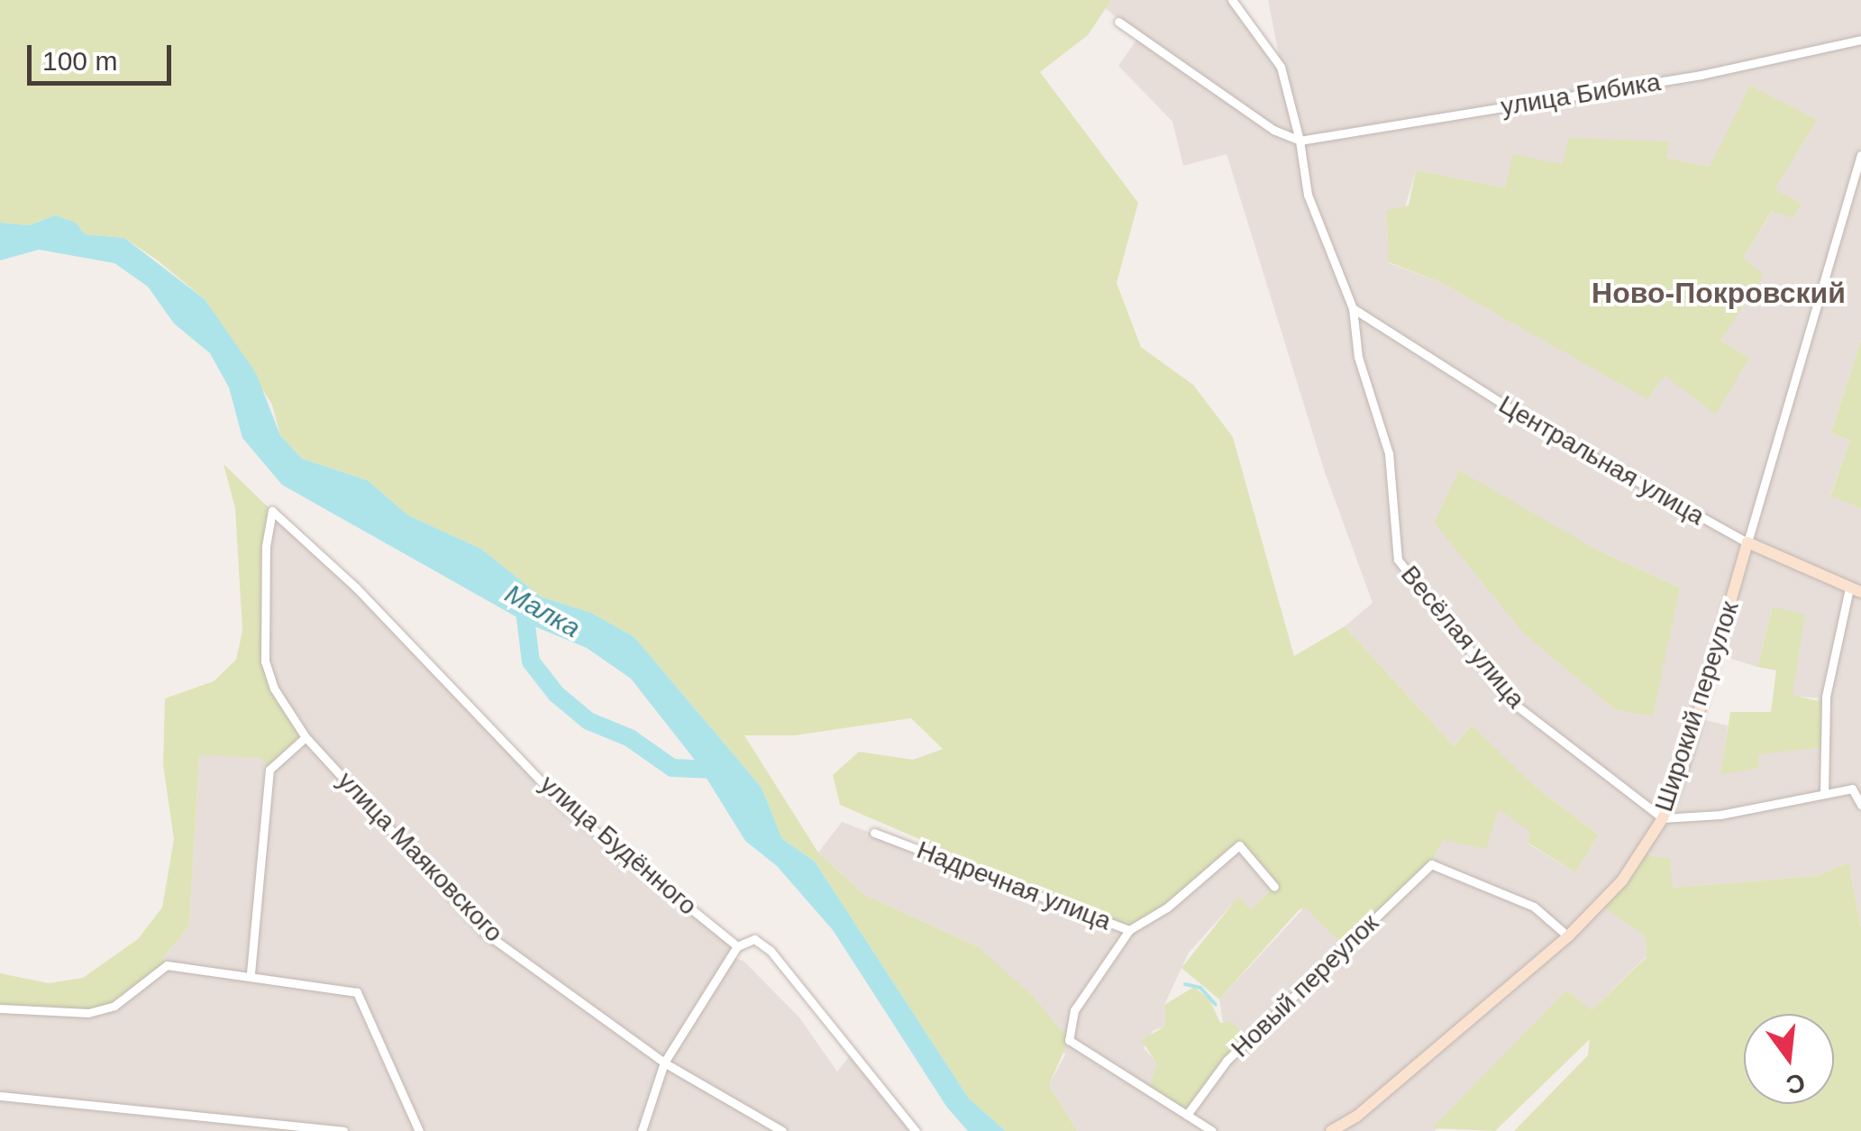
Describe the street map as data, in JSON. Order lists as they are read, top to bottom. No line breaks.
{"streets":{"street":["улица Бибика","Центральная улица","Весёлая улица","Широкий переулок","улица Будённого","улица Маяковского","Надречная улица","Новый переулок"]},"crossings":[["улица Бибика","Весёлая улица"],["Центральная улица","Весёлая улица"],["Центральная улица","Широкий переулок"],["Весёлая улица","Широкий переулок"],["Широкий переулок","Новый переулок"],["улица Будённого","улица Маяковского"],["Надречная улица","Новый переулок"]],"districts":["Ново-Покровский"],"water":["Малка"],"scale_bar":"100 m","north":"bottom"}
